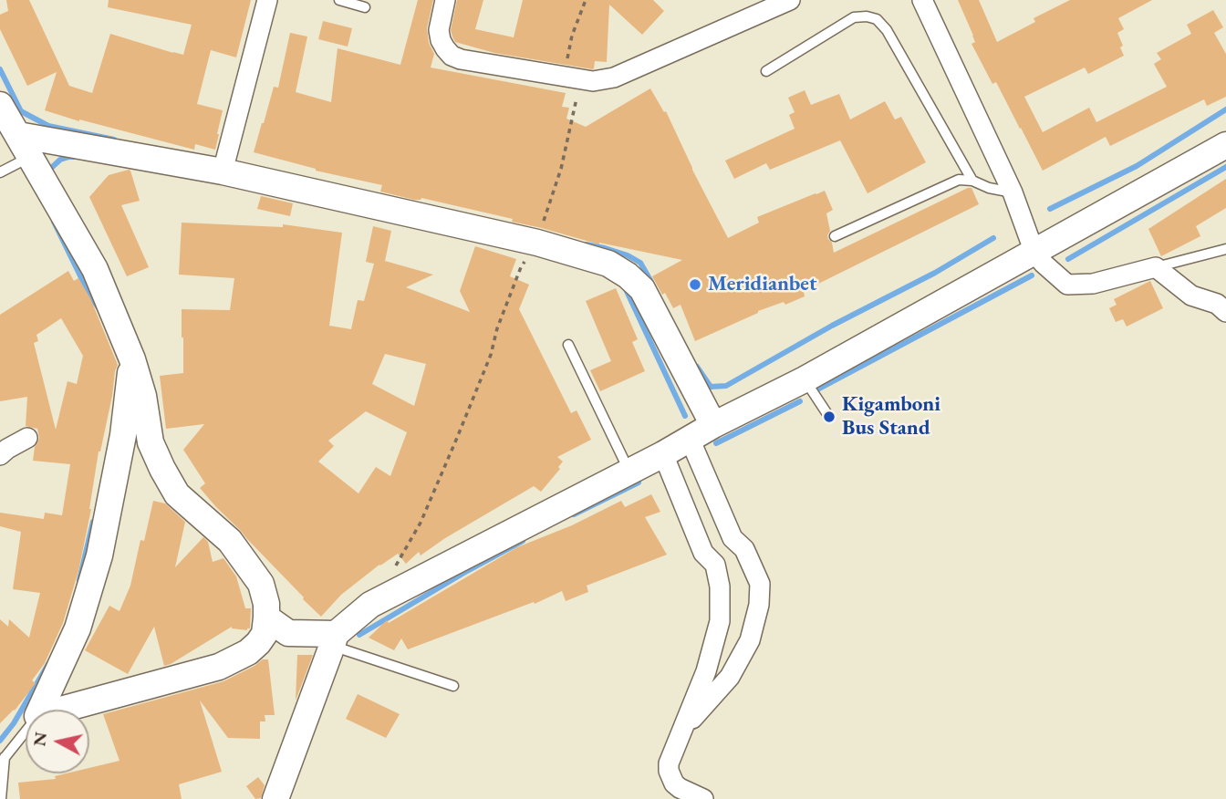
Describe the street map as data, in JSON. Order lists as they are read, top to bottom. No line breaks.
{"places":["Meridianbet","Kigamboni Bus Stand"],"north":"left"}
